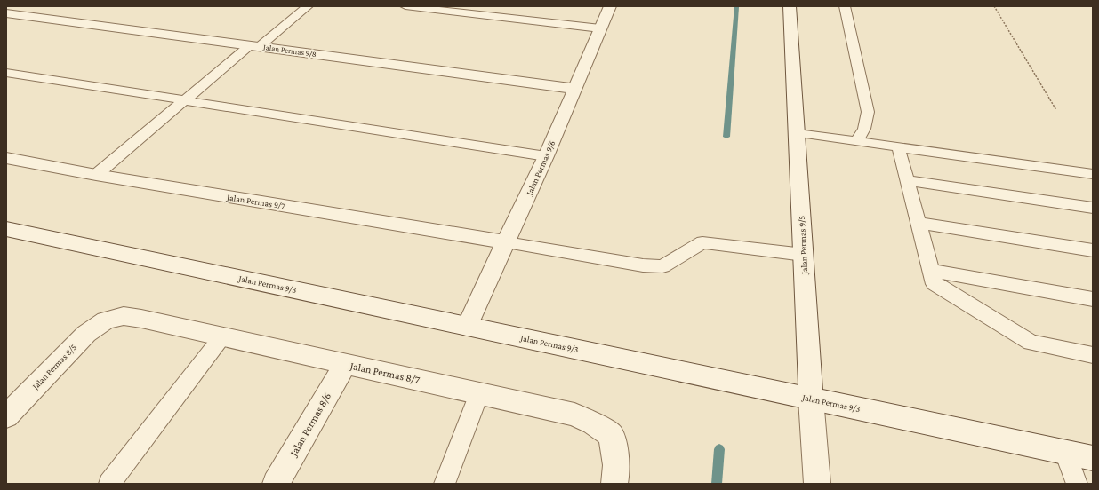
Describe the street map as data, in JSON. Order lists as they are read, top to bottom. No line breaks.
{"streets":{"street":["Jalan Permas 9/8","Jalan Permas 9/6","Jalan Permas 9/7","Jalan Permas 9/5","Jalan Permas 9/3","Jalan Permas 8/5","Jalan Permas 8/7","Jalan Permas 8/6"]},"crossings":[["Jalan Permas 9/8","Jalan Permas 9/6"],["Jalan Permas 9/6","Jalan Permas 9/7"],["Jalan Permas 9/6","Jalan Permas 9/3"],["Jalan Permas 9/5","Jalan Permas 9/3"],["Jalan Permas 8/5","Jalan Permas 8/7"],["Jalan Permas 8/7","Jalan Permas 8/6"]]}
